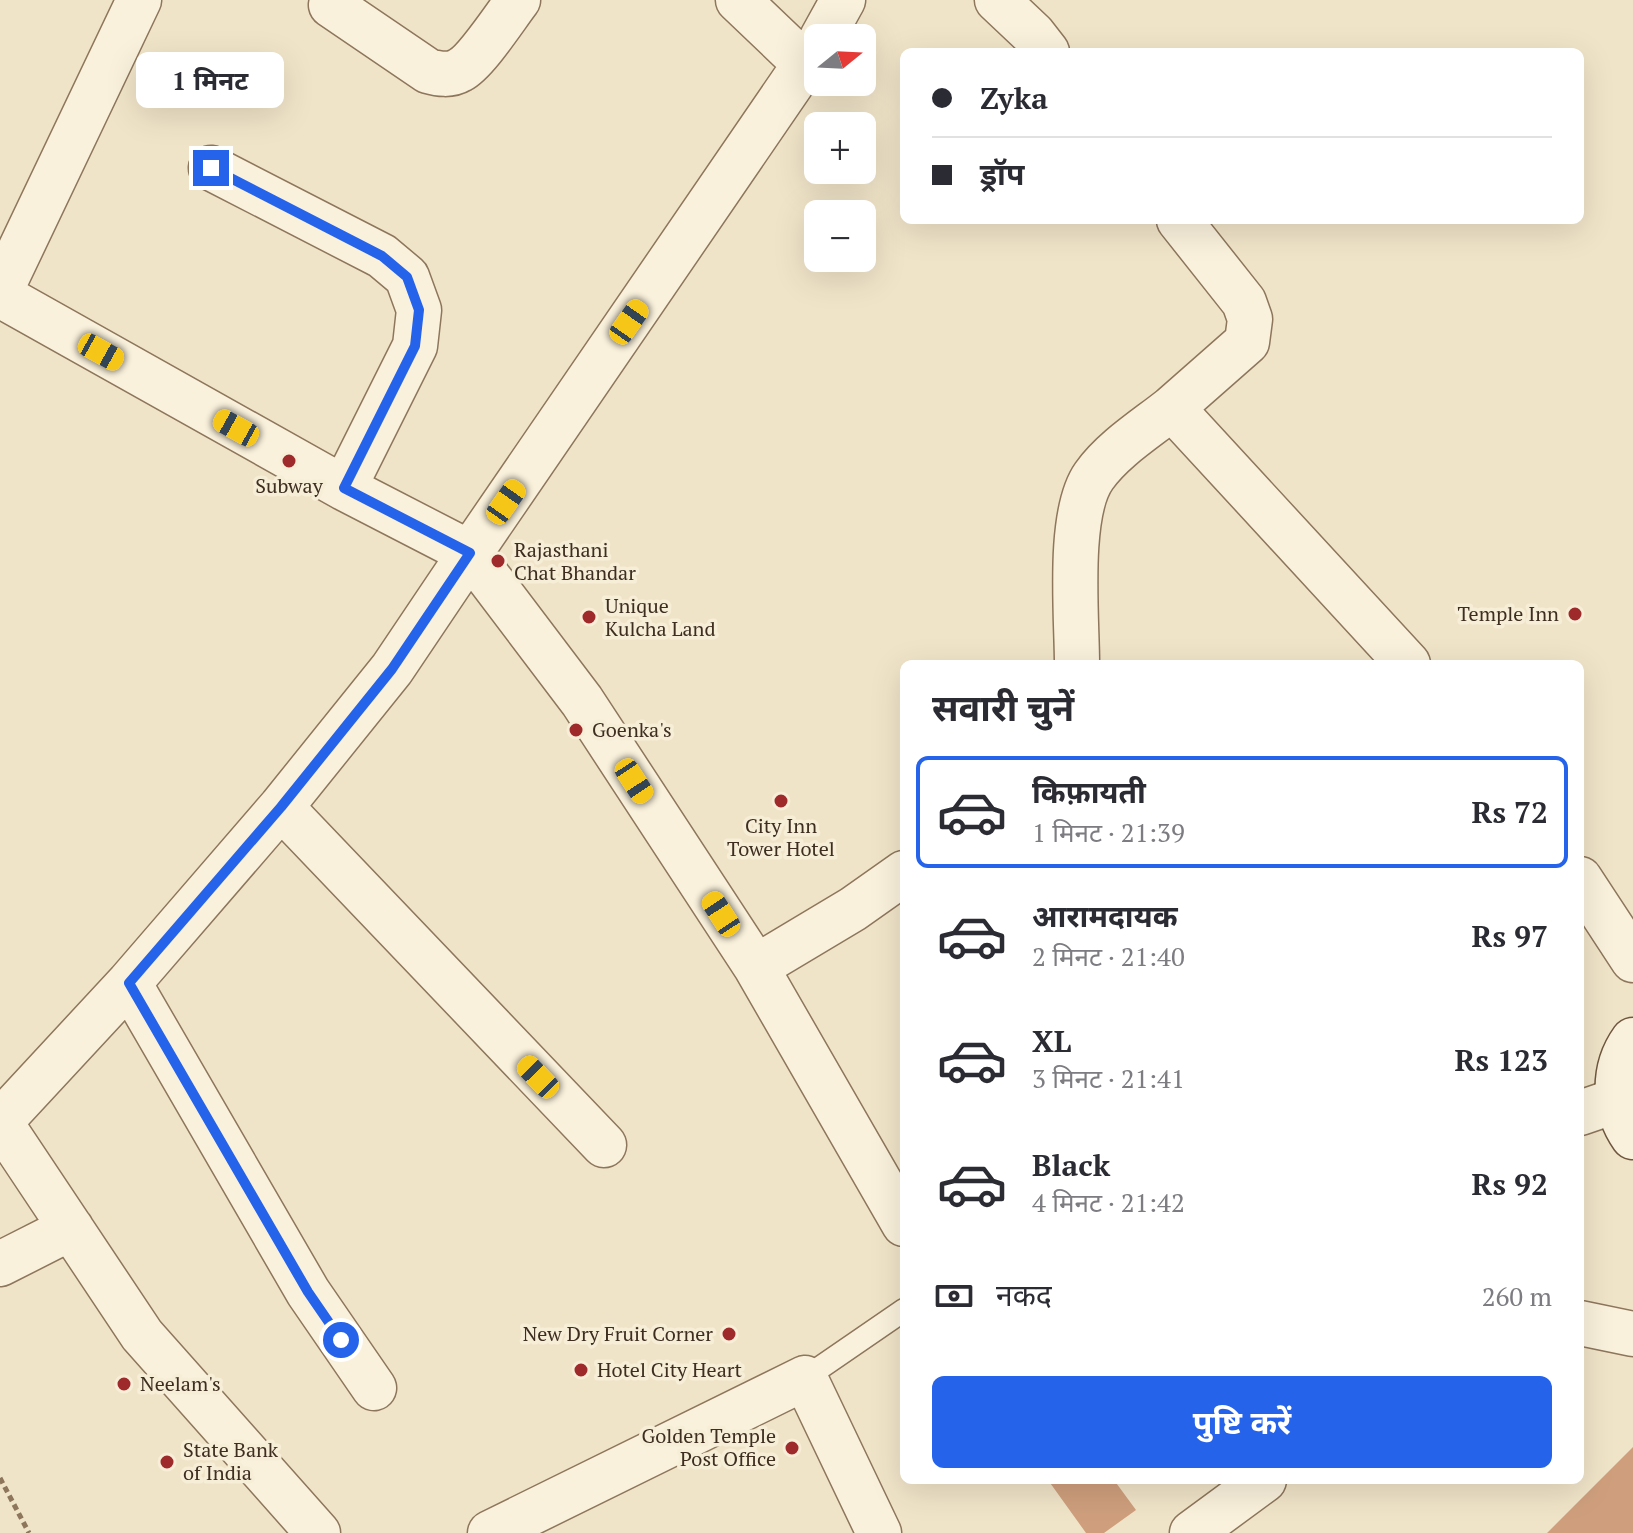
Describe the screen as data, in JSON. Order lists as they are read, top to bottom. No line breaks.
{"places":["Subway","Rajasthani Chat Bhandar","Temple Inn","Unique Kulcha Land","Goenka's","City Inn Tower Hotel","New Dry Fruit Corner","Hotel City Heart","Neelam's","Golden Temple Post Office","State Bank of India"],"north":"right","page":{"map_buttons":["+","−"],"banner":["Zyka","ड्रॉप"],"bubble":"1 मिनट","heading":"सवारी चुनें","list":[{"name":"किफ़ायती","note":"1 मिनट · 21:39","value":"Rs 72"},{"name":"आरामदायक","note":"2 मिनट · 21:40","value":"Rs 97"},{"name":"XL","note":"3 मिनट · 21:41","value":"Rs 123"},{"name":"Black","note":"4 मिनट · 21:42","value":"Rs 92"}],"pay":["नकद","260 m"],"buttons":"पुष्टि करें"}}
